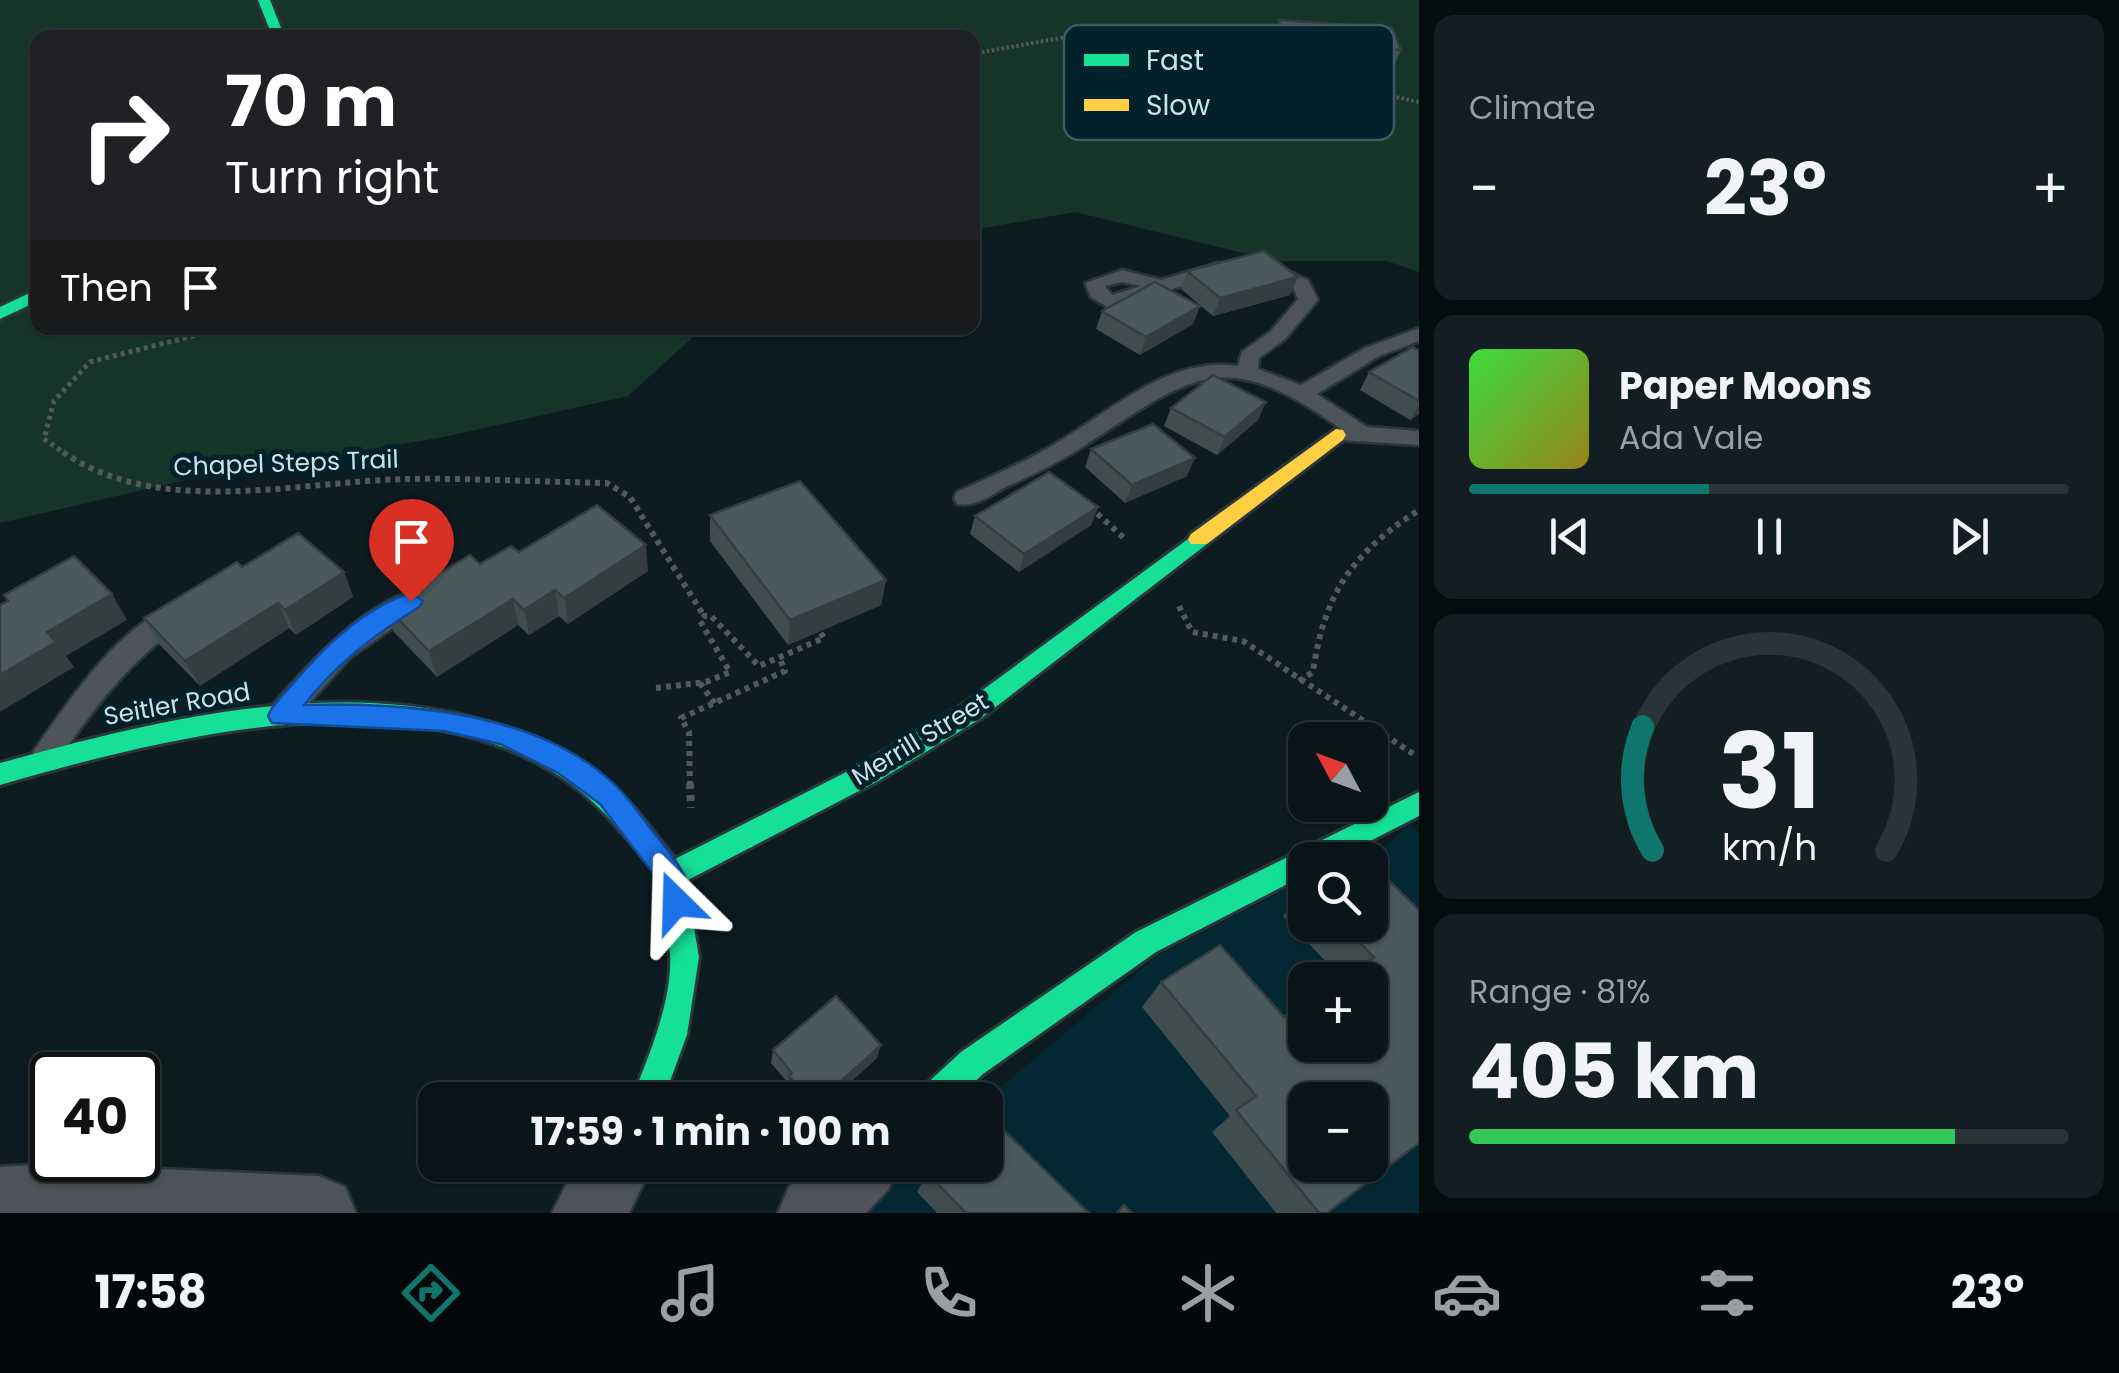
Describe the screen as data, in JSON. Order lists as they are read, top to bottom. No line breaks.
{"streets":{"street":["Seitler Road","Merrill Street"],"path":["Chapel Steps Trail"]},"crossings":[["Seitler Road","Merrill Street"]],"legend":["Fast","Slow"],"north":"top left","page":{"tile":["Climate",["Range · 81%","405 km"]],"turn":["70 m","Turn right"],"heat":["−","23°","+"],"then":"Then","song":["Paper Moons","Ada Vale"],"map_buttons":["+","−"],"limit":"40","trip":"17:59 · 1 min · 100 m","tabs":["17:58","23°"],"gauge":["31","km/h"]}}
